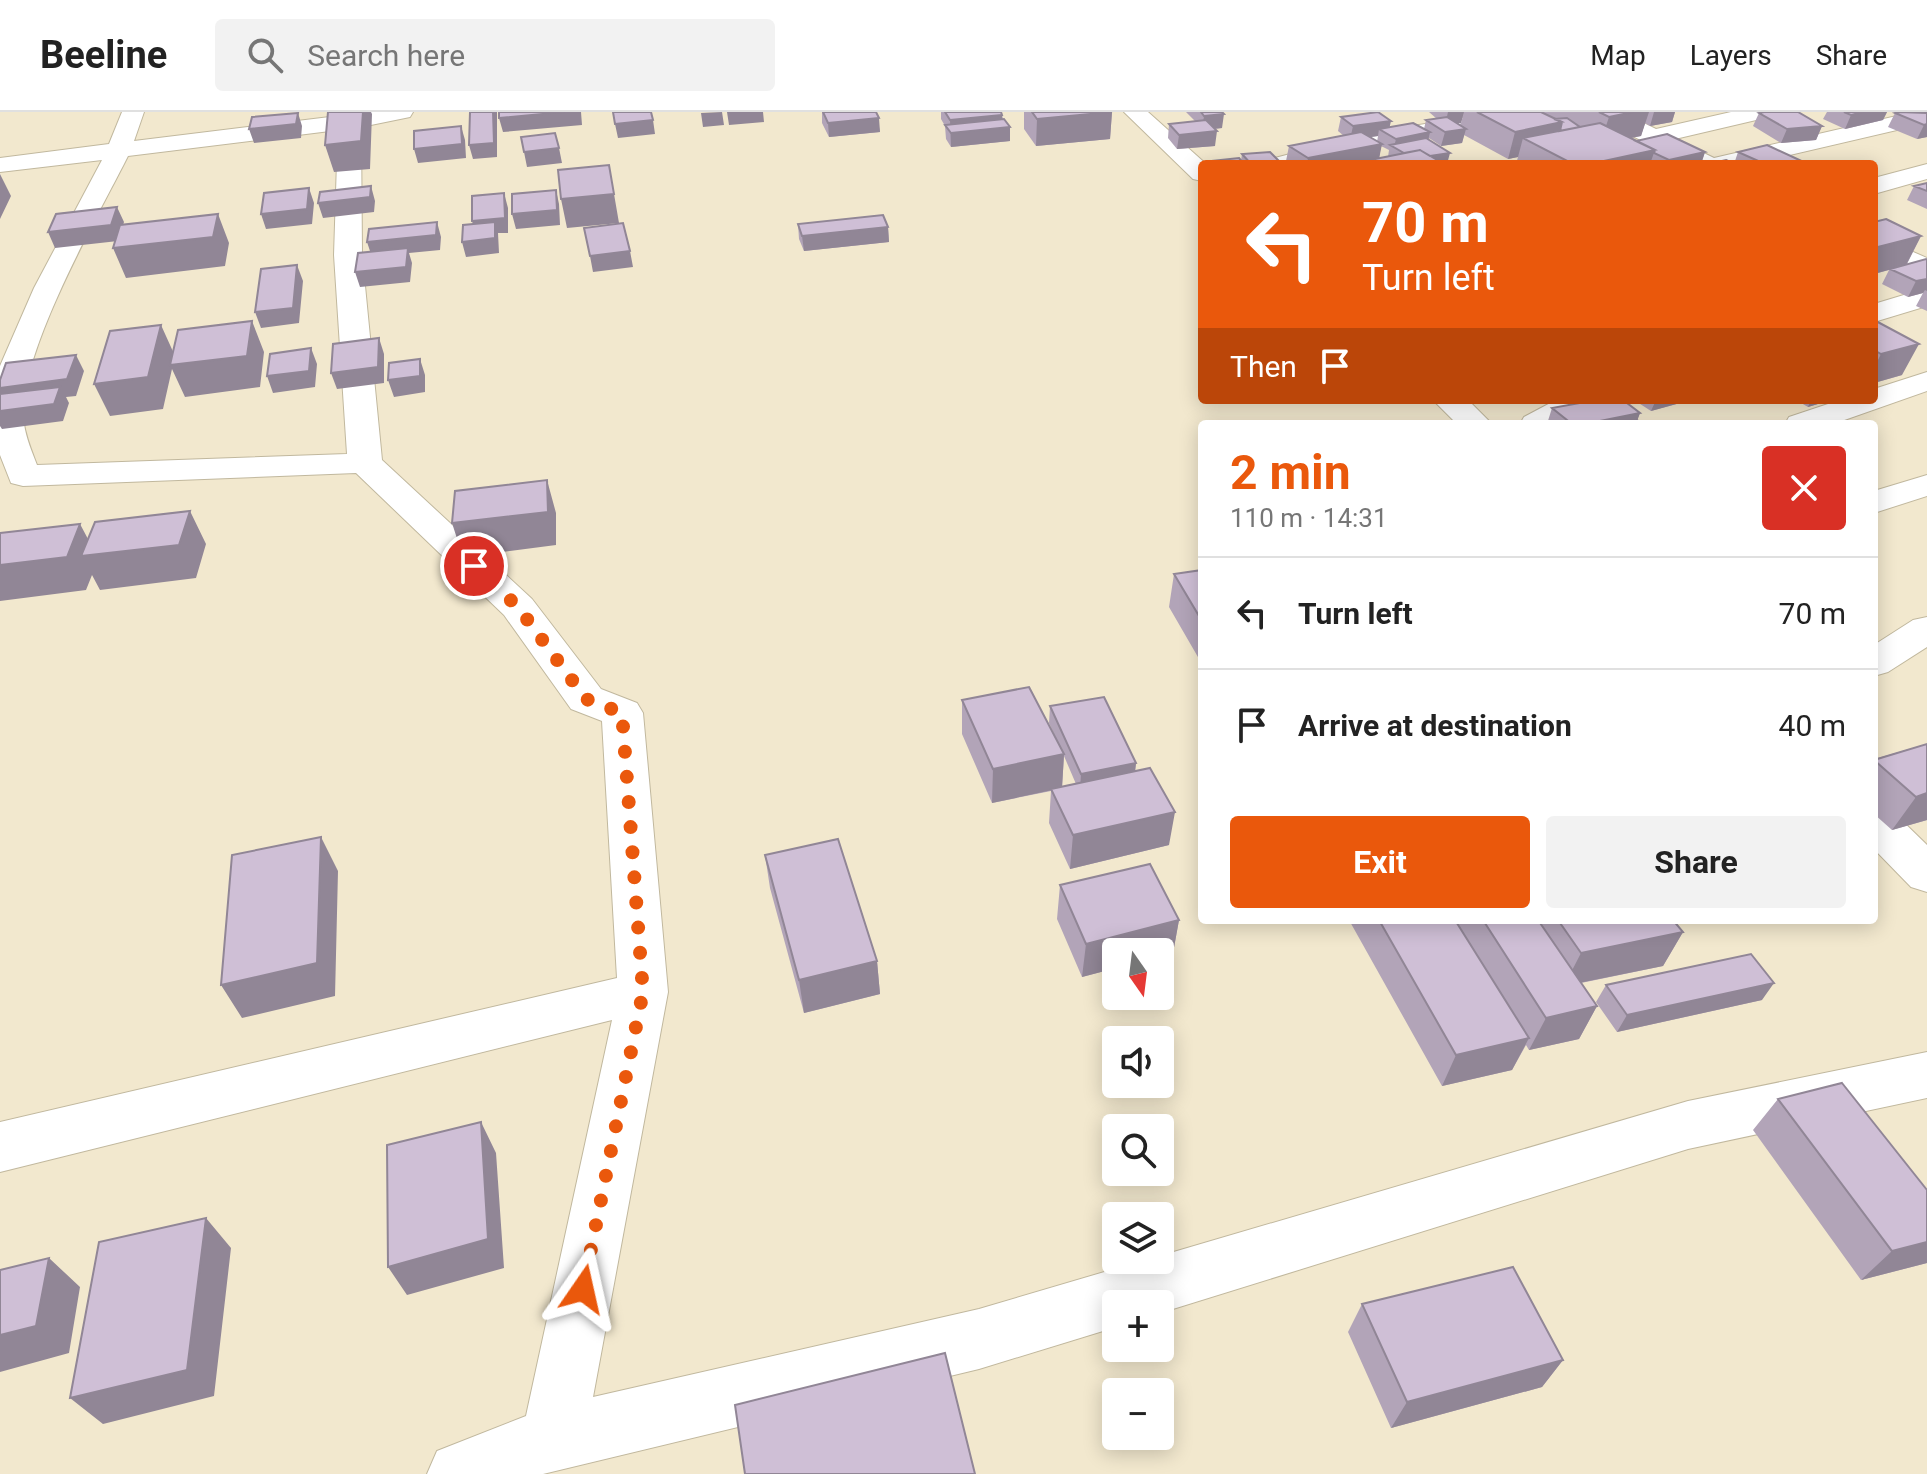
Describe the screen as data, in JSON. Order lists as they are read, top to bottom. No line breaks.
{"north":"bottom","page":{"header":"Beeline","search":"Search here","nav":["Map","Layers","Share"],"turn":["70 m","Turn left"],"then":"Then","heading":["2 min","110 m · 14:31"],"list":[{"name":"Turn left","value":"70 m"},{"name":"Arrive at destination","value":"40 m"}],"buttons":["Exit","Share"],"map_buttons":["+","−"]}}
